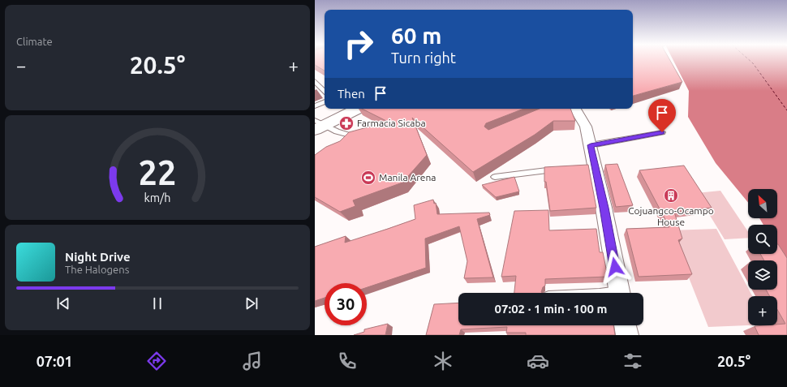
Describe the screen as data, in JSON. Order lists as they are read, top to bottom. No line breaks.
{"places":{"pharmacy":["Farmacia Sicaba"],"sports":["Manila Arena"],"building":["Cojuangco-Ocampo House"]},"north":"top left","page":{"tile":"Climate","turn":["60 m","Turn right"],"heat":["−","20.5°","+"],"then":"Then","map_buttons":"+","song":["Night Drive","The Halogens"],"limit":"30","trip":"07:02 · 1 min · 100 m","tabs":["07:01","20.5°"],"gauge":["22","km/h"]}}
